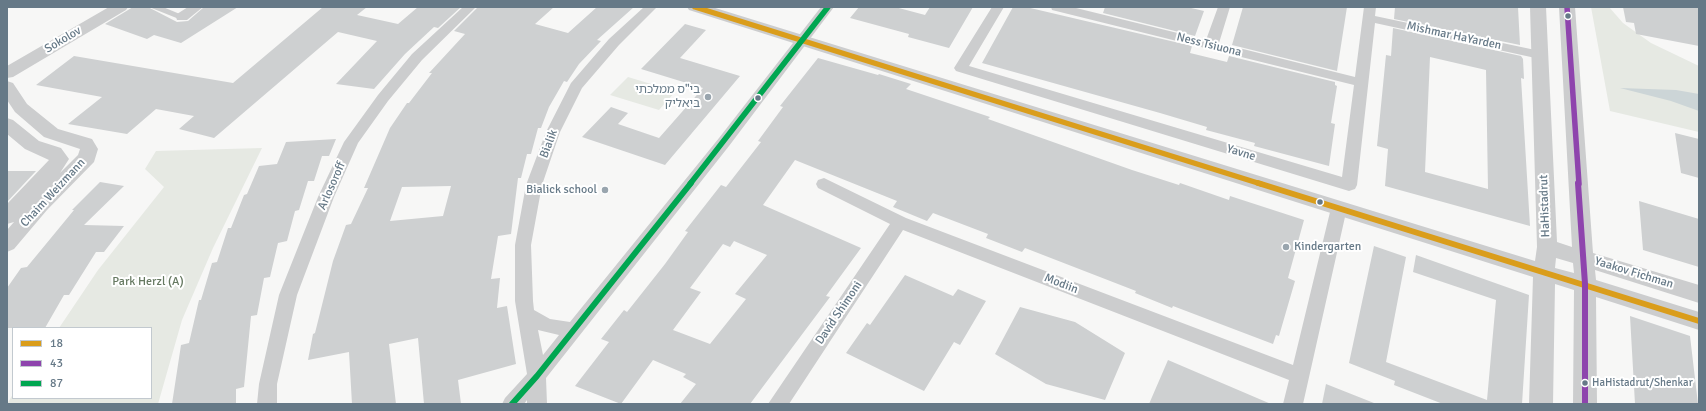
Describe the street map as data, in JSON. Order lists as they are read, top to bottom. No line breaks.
{"streets":{"street":["Mishmar HaYarden","Sokolov","Ness Tsiuona","Bialik","Yavne","Arlosoroff","Chaim Weizmann","HaHistadrut","Yaakov Fichman","Modiin","David Shimoni"]},"crossings":[["Mishmar HaYarden","Yavne"],["Mishmar HaYarden","HaHistadrut"],["Ness Tsiuona","Yavne"],["HaHistadrut","Yaakov Fichman"],["Modiin","David Shimoni"]],"parks":["Park Herzl (A)"],"places":["בי\"ס ממלכתי ביאליק","Bialick school","Kindergarten","HaHistadrut/Shenkar"],"lines":["transit line 18","transit line 43","transit line 87"],"legend":["18","43","87"]}
